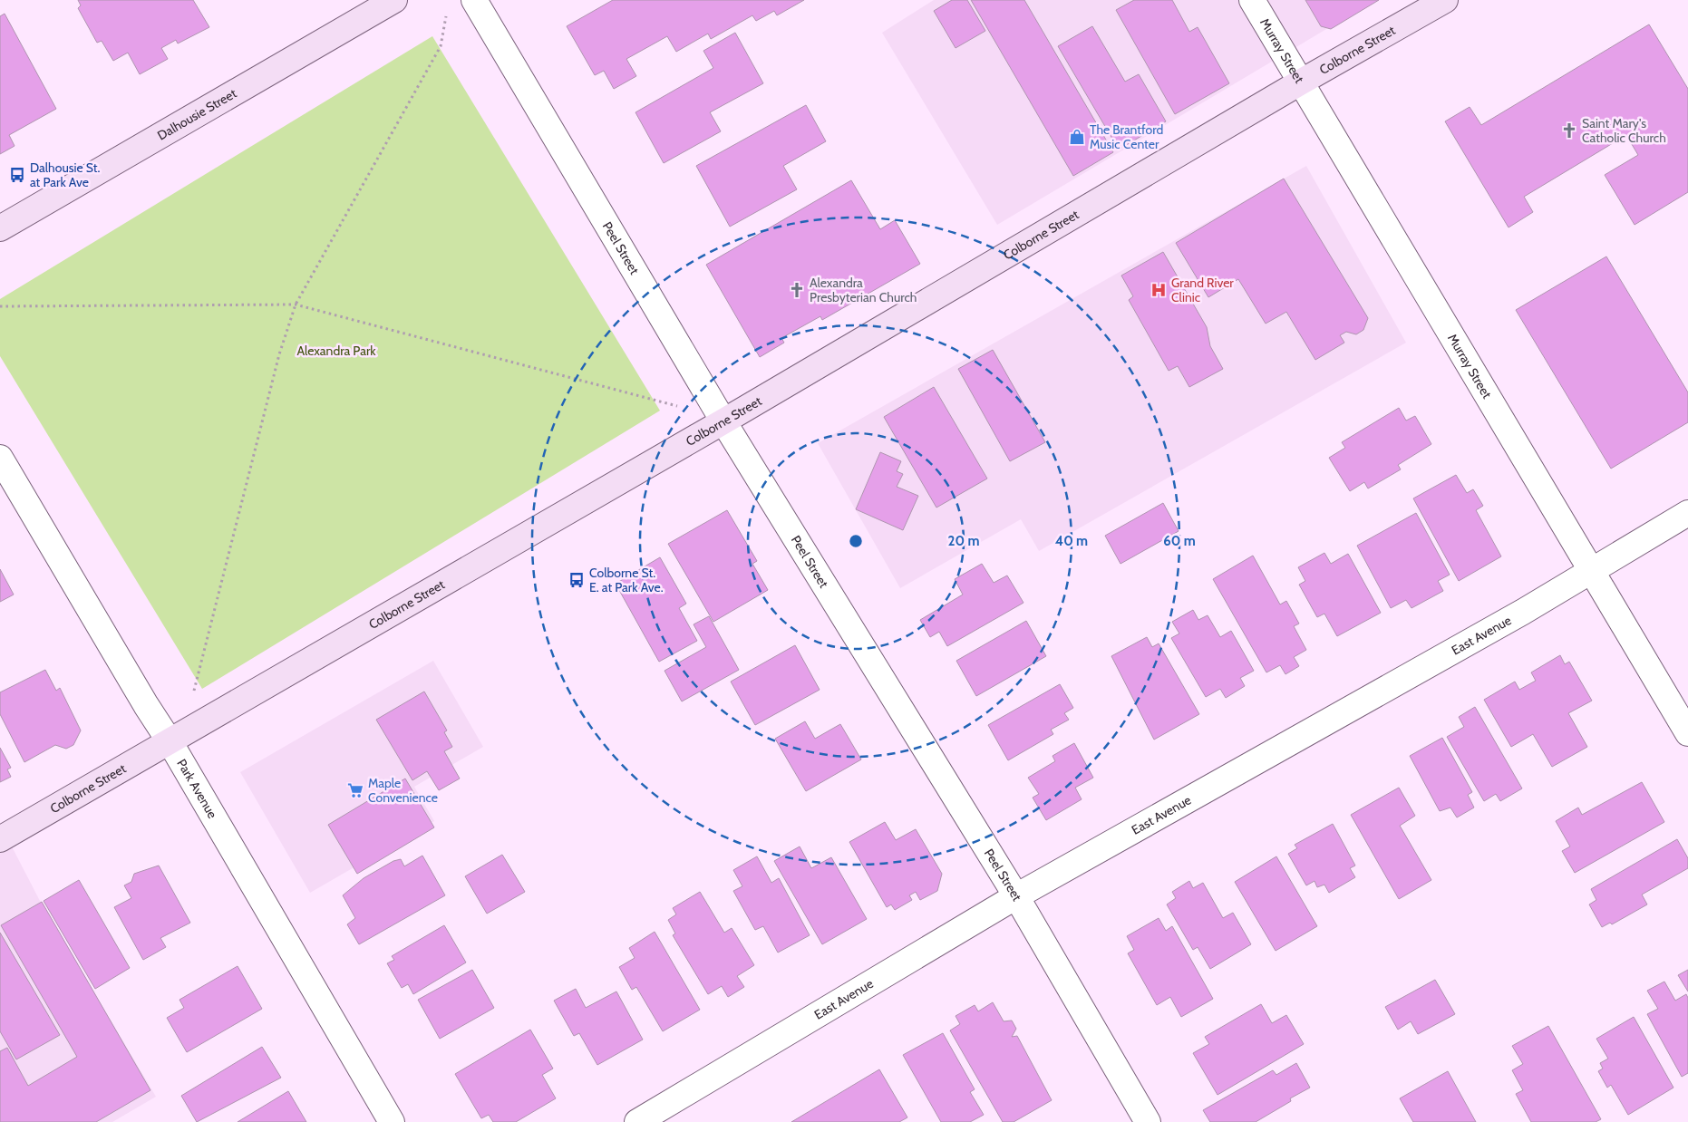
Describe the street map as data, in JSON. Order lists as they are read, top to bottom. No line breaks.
{"streets":{"main road":["Colborne Street","Dalhousie Street"],"street":["Murray Street","Peel Street","East Avenue","Park Avenue"]},"crossings":[["Colborne Street","Murray Street"],["Colborne Street","Peel Street"],["Colborne Street","Park Avenue"],["Murray Street","East Avenue"],["Peel Street","East Avenue"]],"parks":["Alexandra Park"],"places":{"church":["Saint Mary's Catholic Church","Alexandra Presbyterian Church"],"shop":["The Brantford Music Center"],"bus stop":["Dalhousie St. at Park Ave","Colborne St. E. at Park Ave."],"hospital":["Grand River Clinic"],"supermarket":["Maple Convenience"]},"rings":["20 m","40 m","60 m"]}
